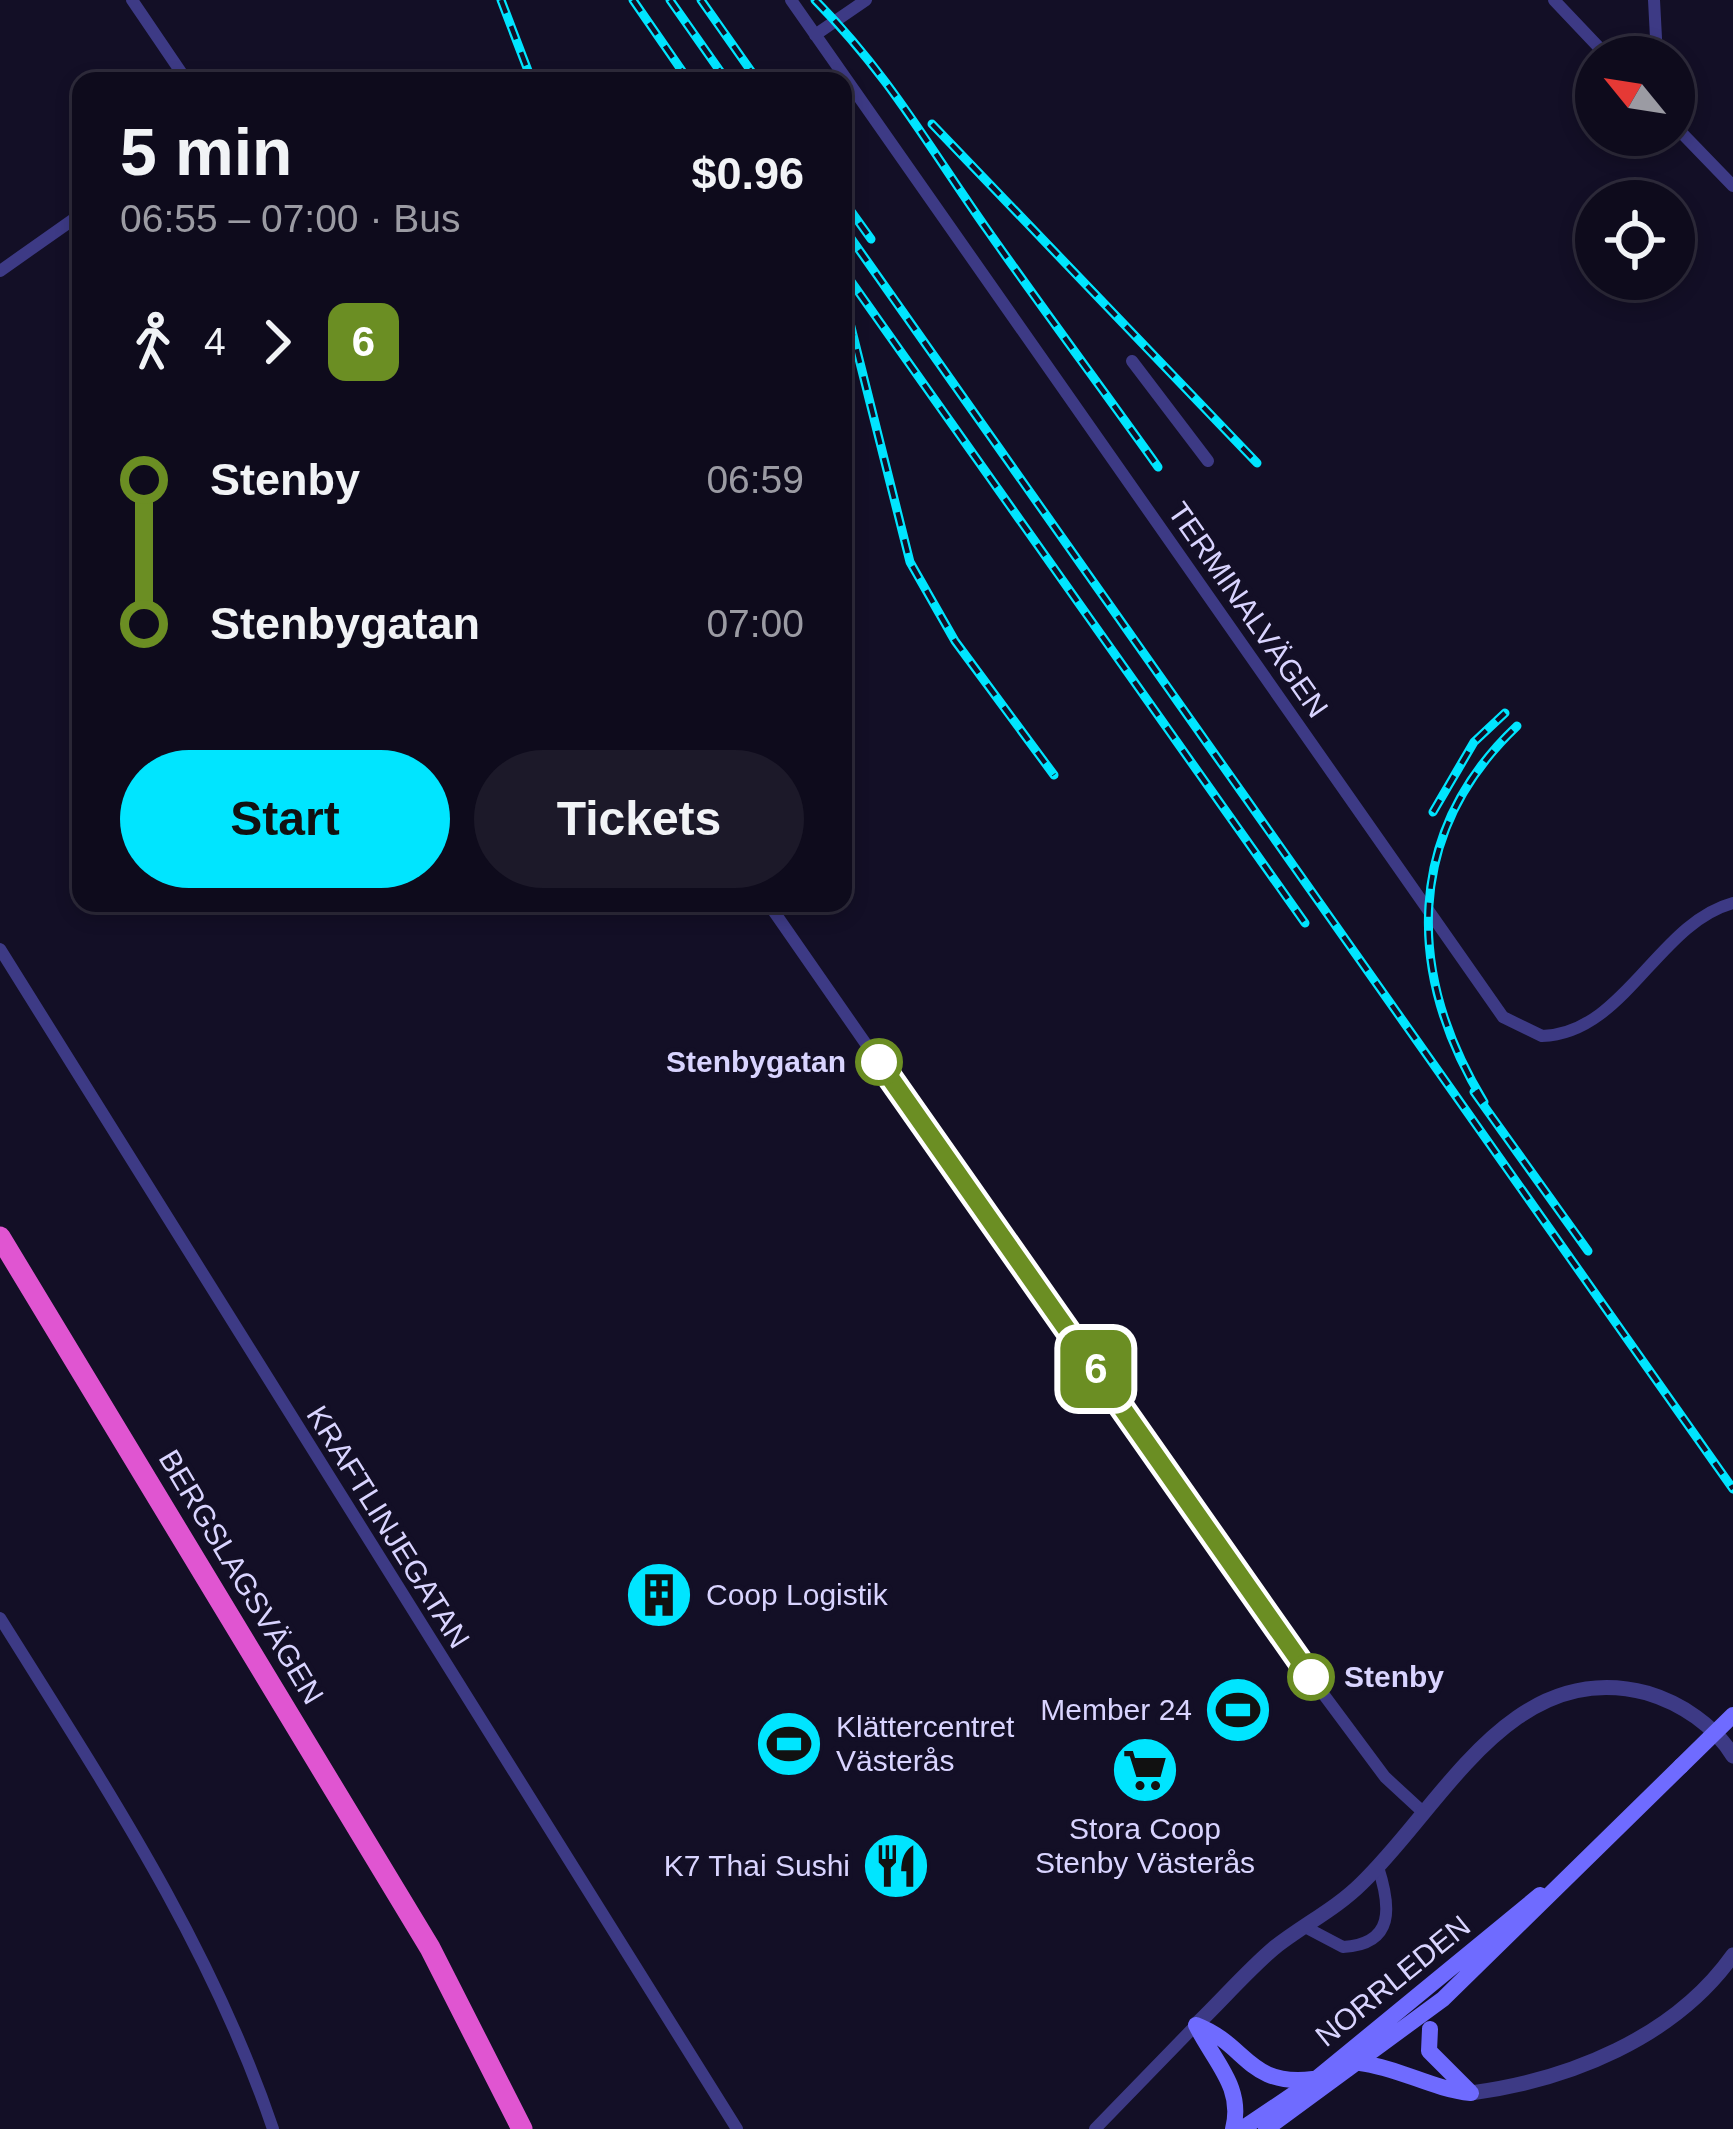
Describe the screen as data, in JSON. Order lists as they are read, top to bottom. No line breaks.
{"streets":{"highway":["BERGSLAGSVÄGEN"],"main road":["NORRLEDEN"],"street":["TERMINALVÄGEN","KRAFTLINJEGATAN"]},"places":{"other":["Stenbygatan","Stenby"],"building":["Coop Logistik"],"sports":["Member 24","Klättercentret Västerås"],"supermarket":["Stora Coop Stenby Västerås"],"restaurant":["K7 Thai Sushi"]},"lines":["bus line 6"],"north":"top left","page":{"on_map":"6","heading":["5 min","06:55 – 07:00 · Bus","$0.96"],"legs":["4","6"],"list":[{"name":"Stenby","value":"06:59"},{"name":"Stenbygatan","value":"07:00"}],"buttons":["Start","Tickets"]}}
